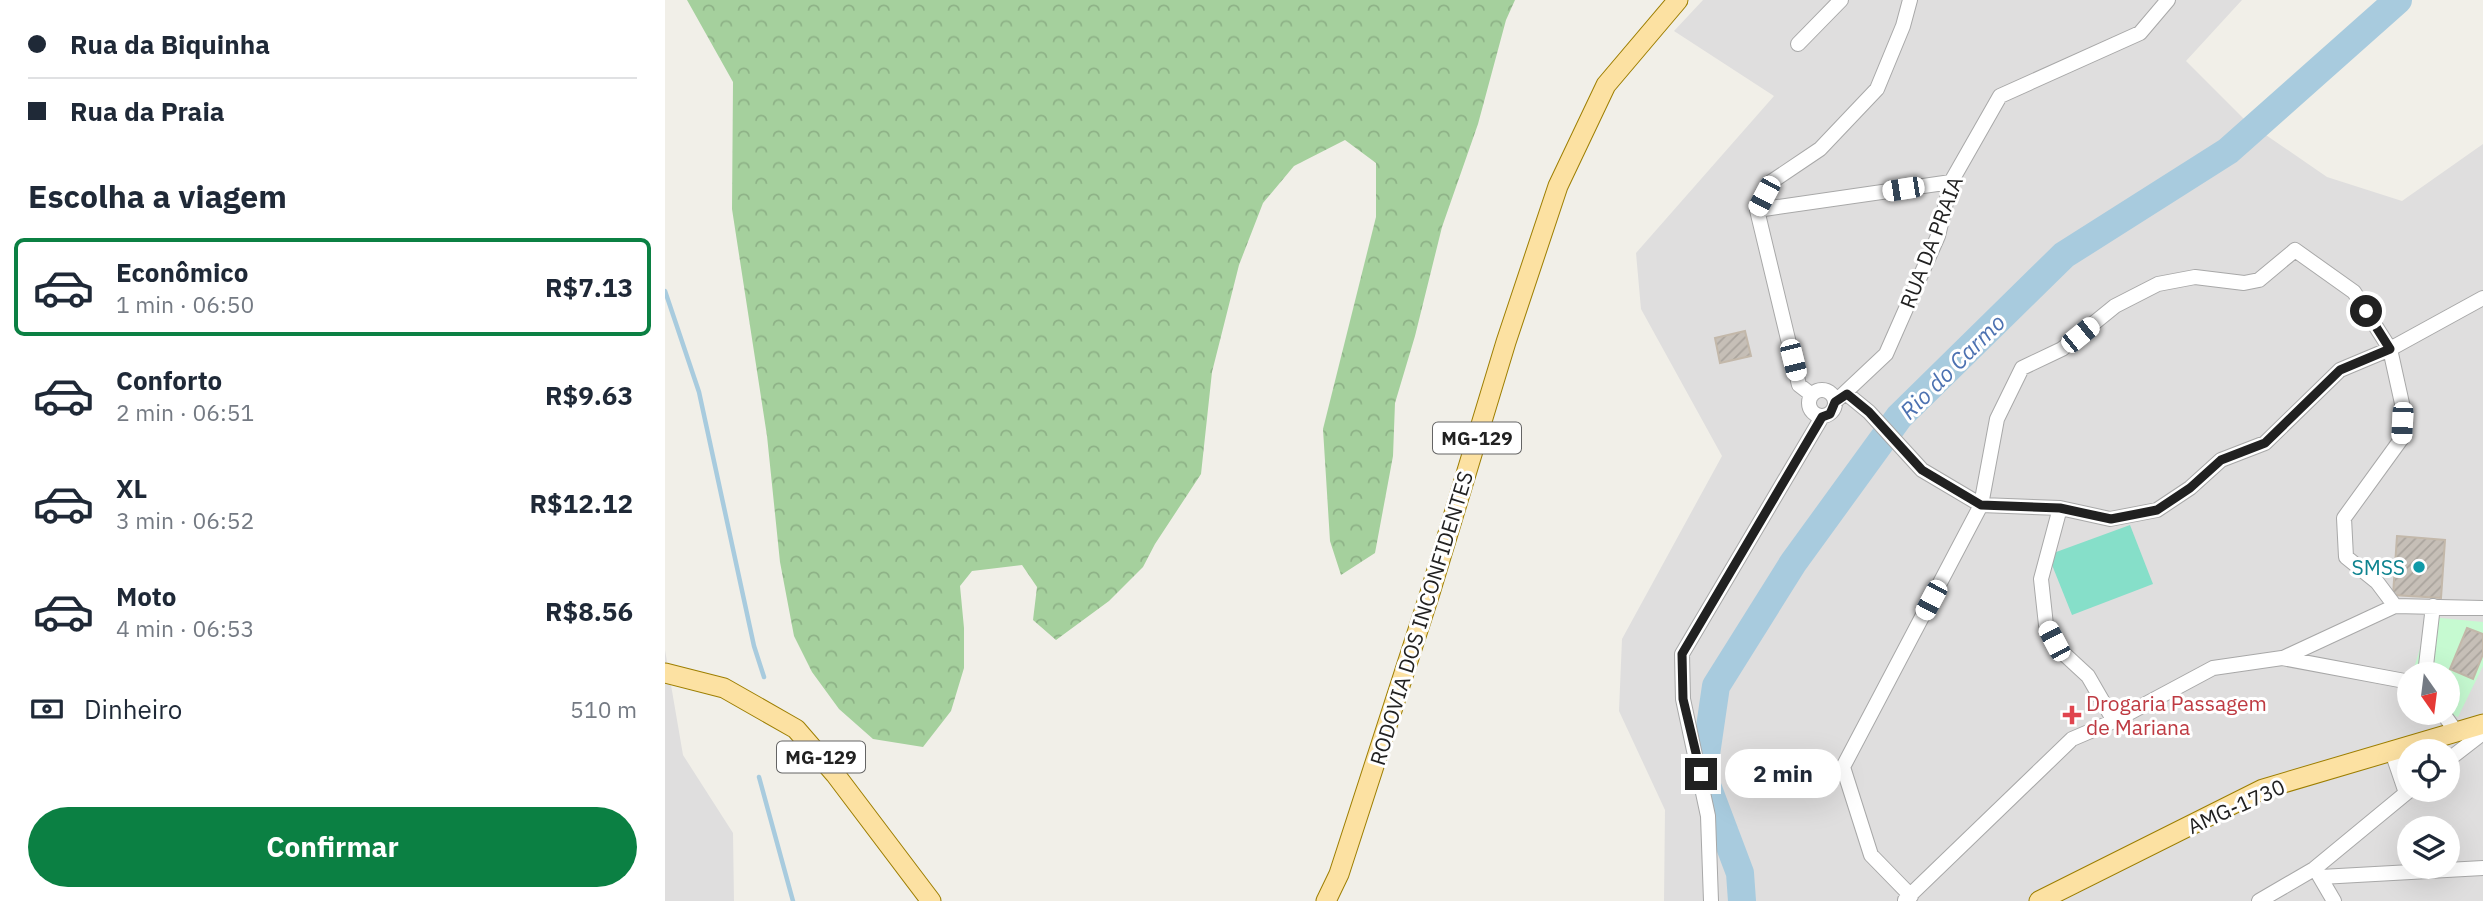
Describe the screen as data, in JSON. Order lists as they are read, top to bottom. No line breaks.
{"streets":{"main road":["MG-129","RODOVIA DOS INCONFIDENTES","AMG-1730"],"street":["RUA DA PRAIA"]},"water":["Rio do Carmo"],"places":{"other":["SMSS"],"health":["Drogaria Passagem de Mariana"]},"north":"bottom","page":{"banner":["Rua da Biquinha","Rua da Praia"],"heading":"Escolha a viagem","list":[{"name":"Econômico","note":"1 min · 06:50","value":"R$7.13"},{"name":"Conforto","note":"2 min · 06:51","value":"R$9.63"},{"name":"XL","note":"3 min · 06:52","value":"R$12.12"},{"name":"Moto","note":"4 min · 06:53","value":"R$8.56"}],"pay":["Dinheiro","510 m"],"bubble":"2 min","buttons":"Confirmar"}}
